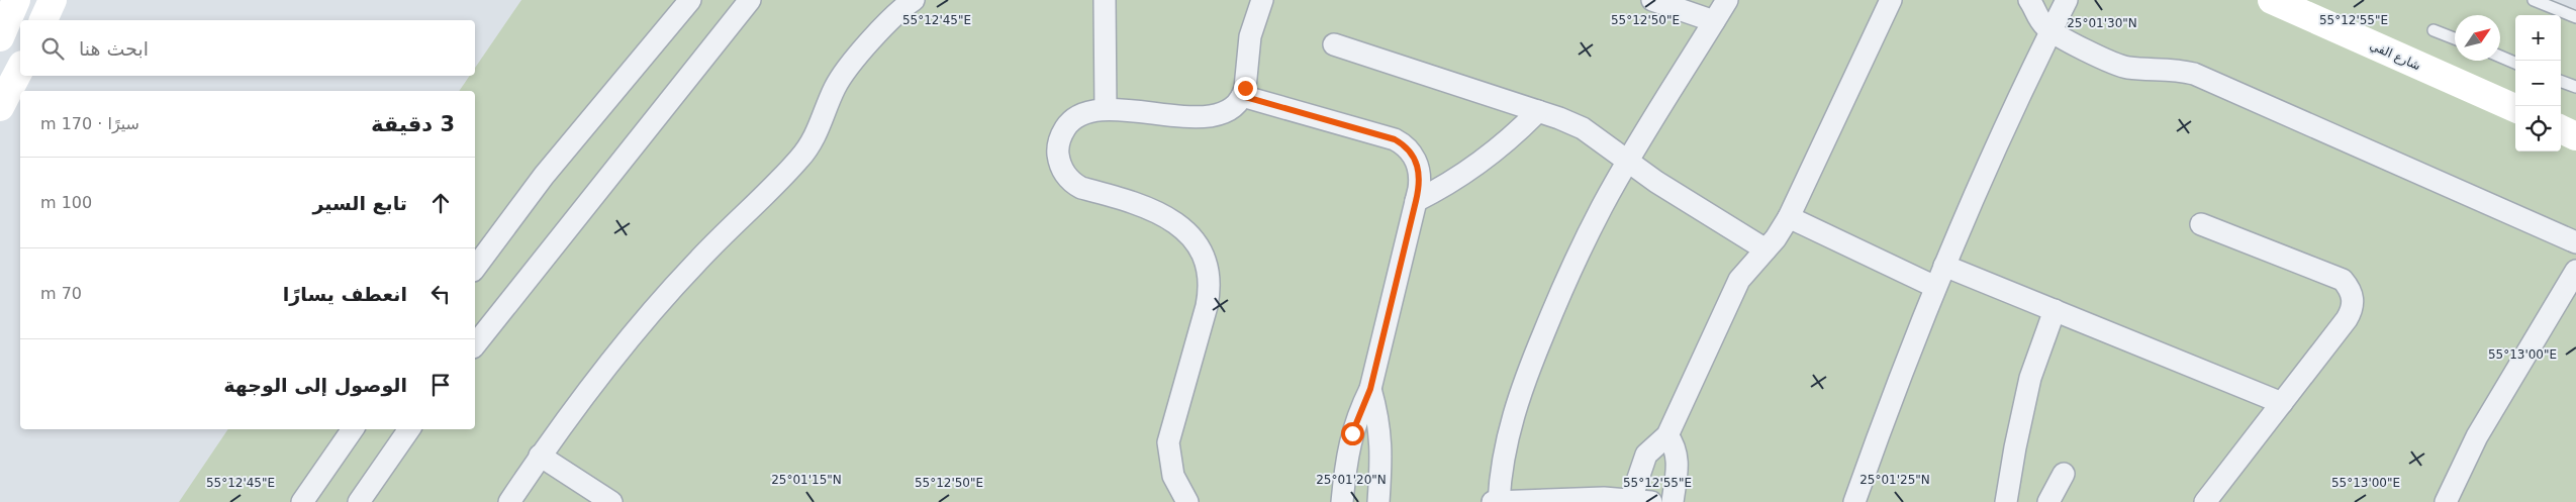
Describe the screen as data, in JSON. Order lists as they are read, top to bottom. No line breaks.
{"streets":{"street":["شارع الفي"]},"north":"top right","page":{"map_buttons":["+","−"],"search":"ابحث هنا","heading":["3 دقيقة","سيرًا · 170 m"],"list":[["تابع السير","100 m"],["انعطف يسارًا","70 m"],"الوصول إلى الوجهة"]},"coordinates":["55°12'50\"E","55°12'45\"E","55°12'55\"E","25°01'30\"N","55°13'00\"E","25°01'15\"N","25°01'20\"N","25°01'25\"N"]}
